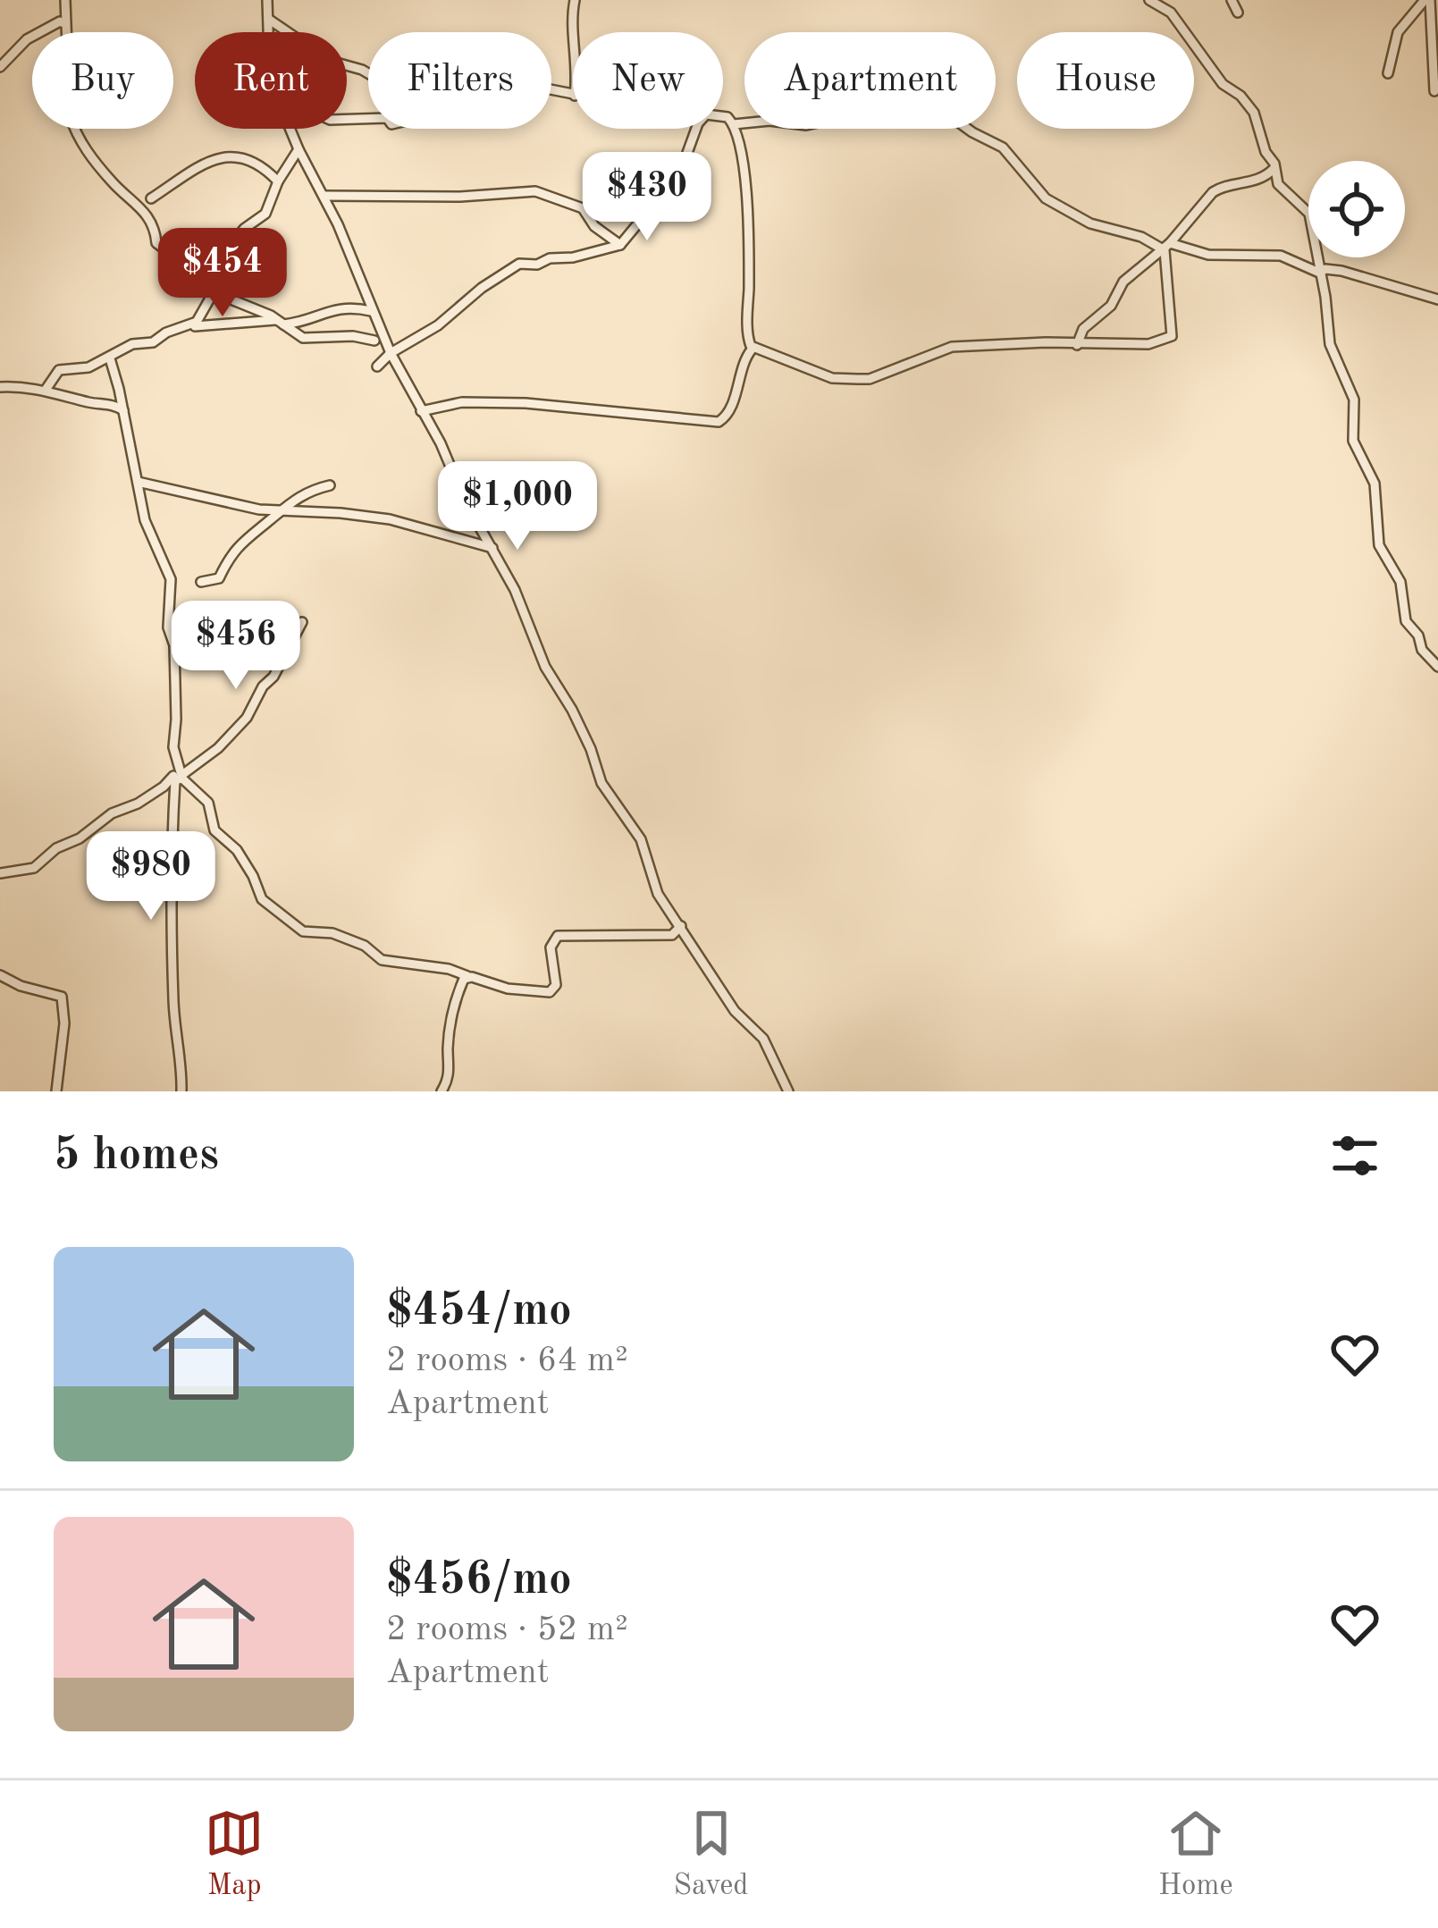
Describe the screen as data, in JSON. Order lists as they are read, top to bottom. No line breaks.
{"page":{"chip":["Buy","Rent","Filters","New","Apartment","House"],"price":["$430","$454","$1,000","$456","$980"],"heading":"5 homes","list":[{"name":"$454/mo","note":"2 rooms · 64 m² · Apartment"},{"name":"$456/mo","note":"2 rooms · 52 m² · Apartment"}],"tabs":["Map","Saved","Home"]}}
